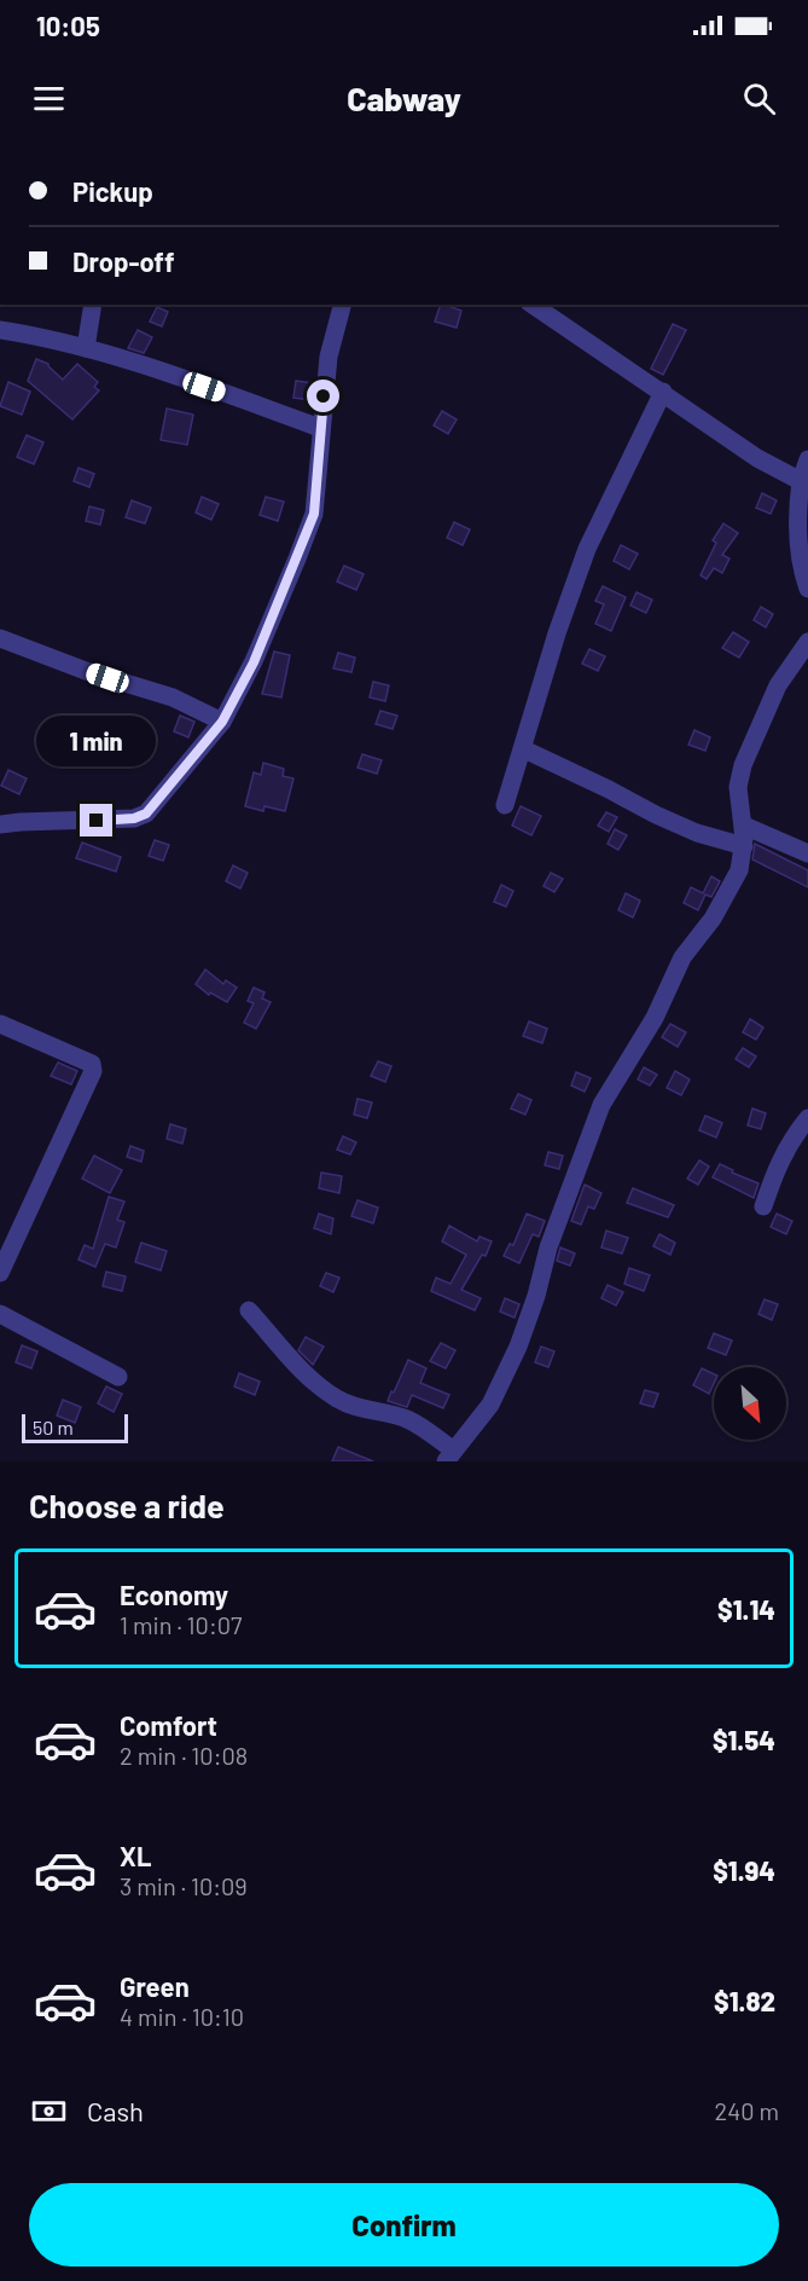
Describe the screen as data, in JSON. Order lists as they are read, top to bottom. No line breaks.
{"scale_bar":"50 m","north":"bottom right","page":{"status":"10:05","header":"Cabway","banner":["Pickup","Drop-off"],"bubble":"1 min","scale":"50 m","heading":"Choose a ride","list":[{"name":"Economy","note":"1 min · 10:07","value":"$1.14"},{"name":"Comfort","note":"2 min · 10:08","value":"$1.54"},{"name":"XL","note":"3 min · 10:09","value":"$1.94"},{"name":"Green","note":"4 min · 10:10","value":"$1.82"}],"pay":["Cash","240 m"],"buttons":"Confirm"}}
